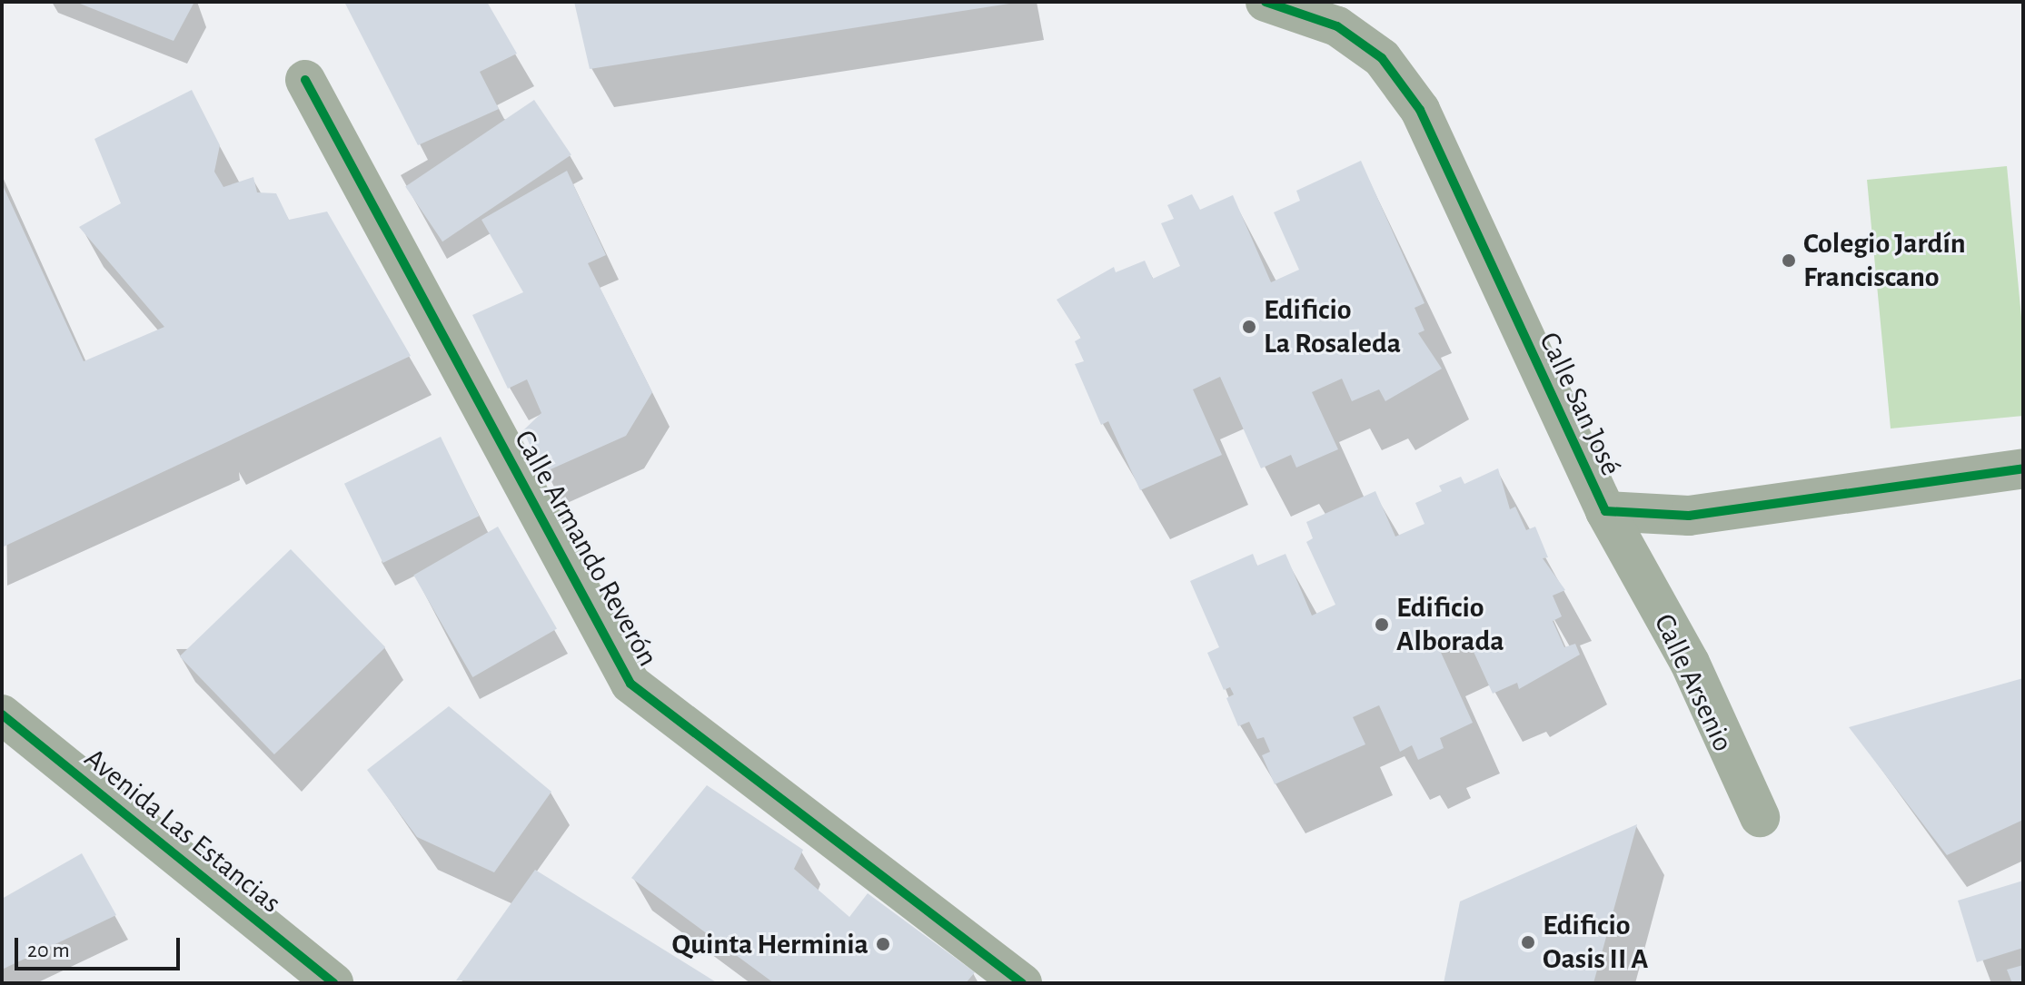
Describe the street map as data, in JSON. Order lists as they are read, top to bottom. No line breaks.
{"streets":{"street":["Calle San José","Calle Armando Reverón","Calle Arsenio","Avenida Las Estancias"]},"crossings":[["Calle San José","Calle Arsenio"]],"places":["Colegio Jardín Franciscano","Edificio La Rosaleda","Edificio Alborada","Edificio Oasis II A","Quinta Herminia"],"scale_bar":"20 m"}
